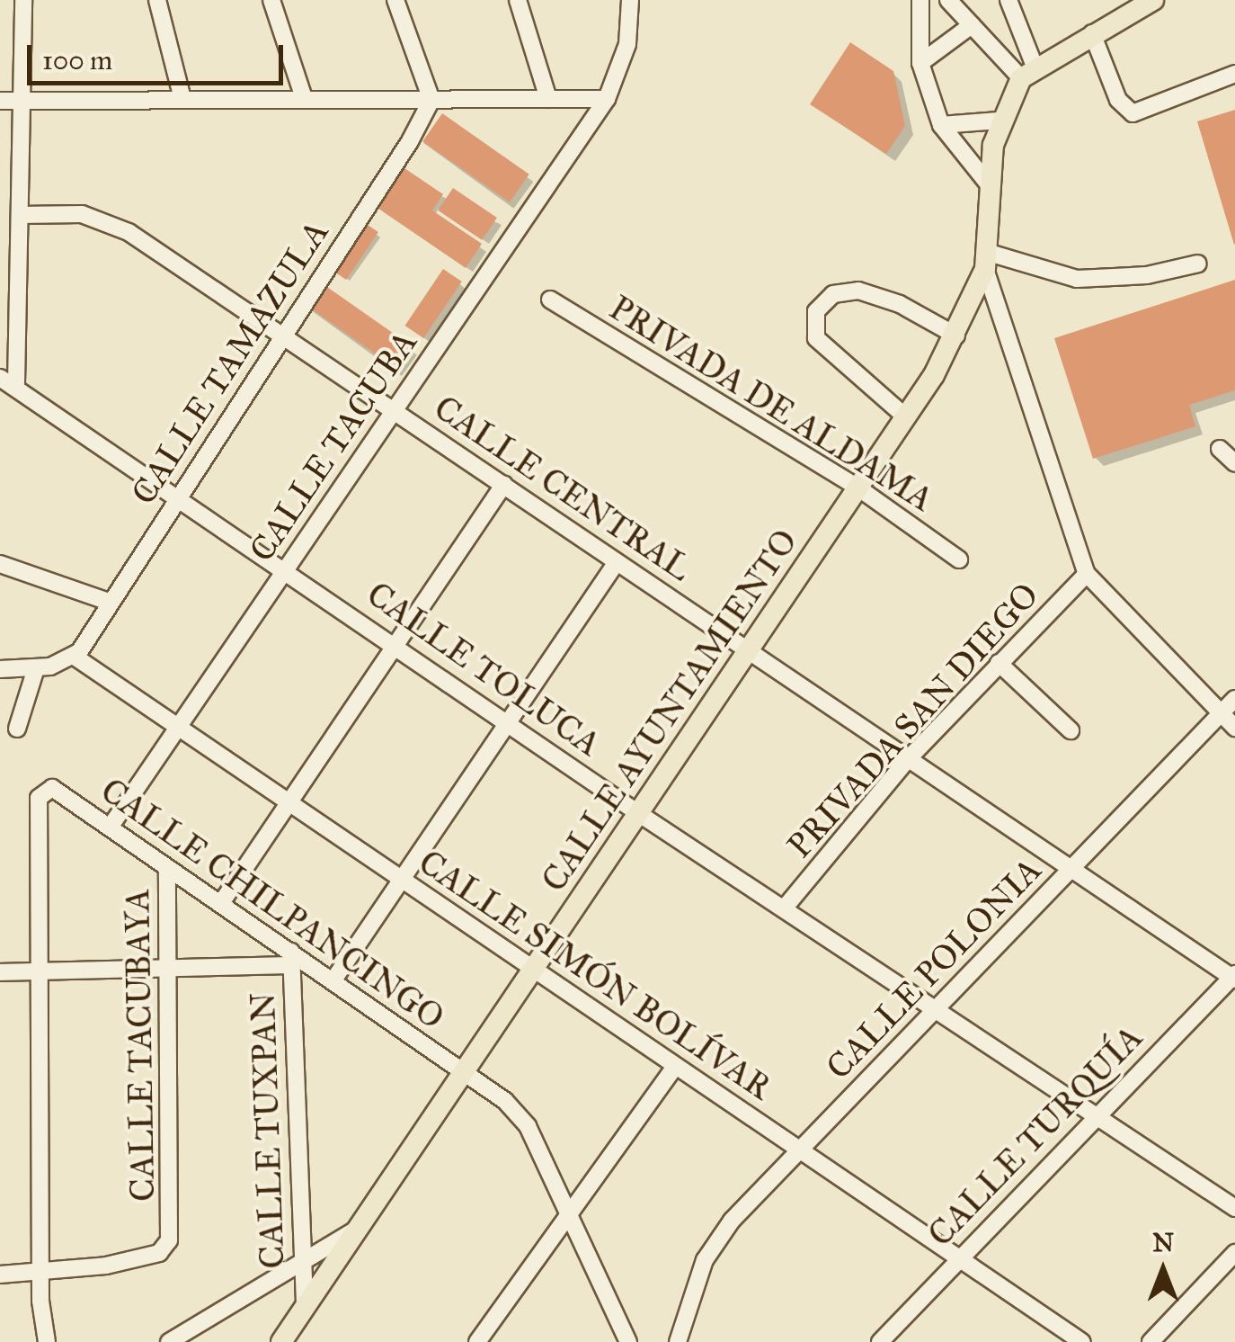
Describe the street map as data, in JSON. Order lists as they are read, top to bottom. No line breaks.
{"streets":{"main road":["CALLE AYUNTAMIENTO"],"street":["CALLE TAMAZULA","PRIVADA DE ALDAMA","CALLE TACUBA","CALLE CENTRAL","CALLE TOLUCA","PRIVADA SAN DIEGO","CALLE CHILPANCINGO","CALLE POLONIA","CALLE SIMÓN BOLÍVAR","CALLE TACUBAYA","CALLE TUXPAN","CALLE TURQUÍA"]},"crossings":[["CALLE TAMAZULA","CALLE CENTRAL"],["CALLE TAMAZULA","CALLE TOLUCA"],["CALLE TAMAZULA","CALLE SIMÓN BOLÍVAR"],["PRIVADA DE ALDAMA","CALLE AYUNTAMIENTO"],["CALLE TACUBA","CALLE CENTRAL"],["CALLE TACUBA","CALLE TOLUCA"],["CALLE TACUBA","CALLE CHILPANCINGO"],["CALLE TACUBA","CALLE SIMÓN BOLÍVAR"],["CALLE CENTRAL","CALLE AYUNTAMIENTO"],["CALLE CENTRAL","PRIVADA SAN DIEGO"],["CALLE CENTRAL","CALLE POLONIA"],["CALLE CENTRAL","CALLE TURQUÍA"],["CALLE TOLUCA","CALLE AYUNTAMIENTO"],["CALLE TOLUCA","PRIVADA SAN DIEGO"],["CALLE TOLUCA","CALLE POLONIA"],["CALLE TOLUCA","CALLE TURQUÍA"],["CALLE AYUNTAMIENTO","CALLE CHILPANCINGO"],["CALLE AYUNTAMIENTO","CALLE SIMÓN BOLÍVAR"],["CALLE AYUNTAMIENTO","CALLE TUXPAN"],["CALLE CHILPANCINGO","CALLE TACUBAYA"],["CALLE CHILPANCINGO","CALLE TUXPAN"],["CALLE POLONIA","CALLE SIMÓN BOLÍVAR"],["CALLE SIMÓN BOLÍVAR","CALLE TURQUÍA"]],"scale_bar":"100 m","north":"top"}
